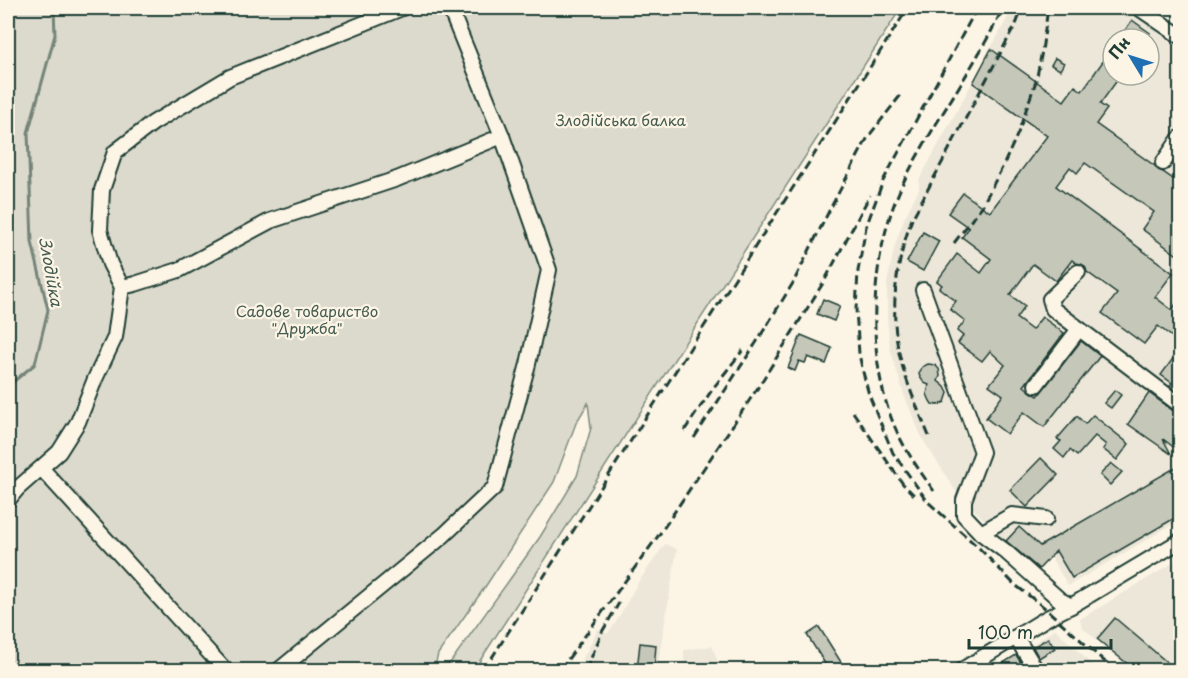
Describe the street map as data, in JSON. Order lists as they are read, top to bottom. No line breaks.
{"water":["Злодійка"],"parks":["Злодійська балка","Садове товариство \"Дружба\""],"scale_bar":"100 m","north":"top left"}
